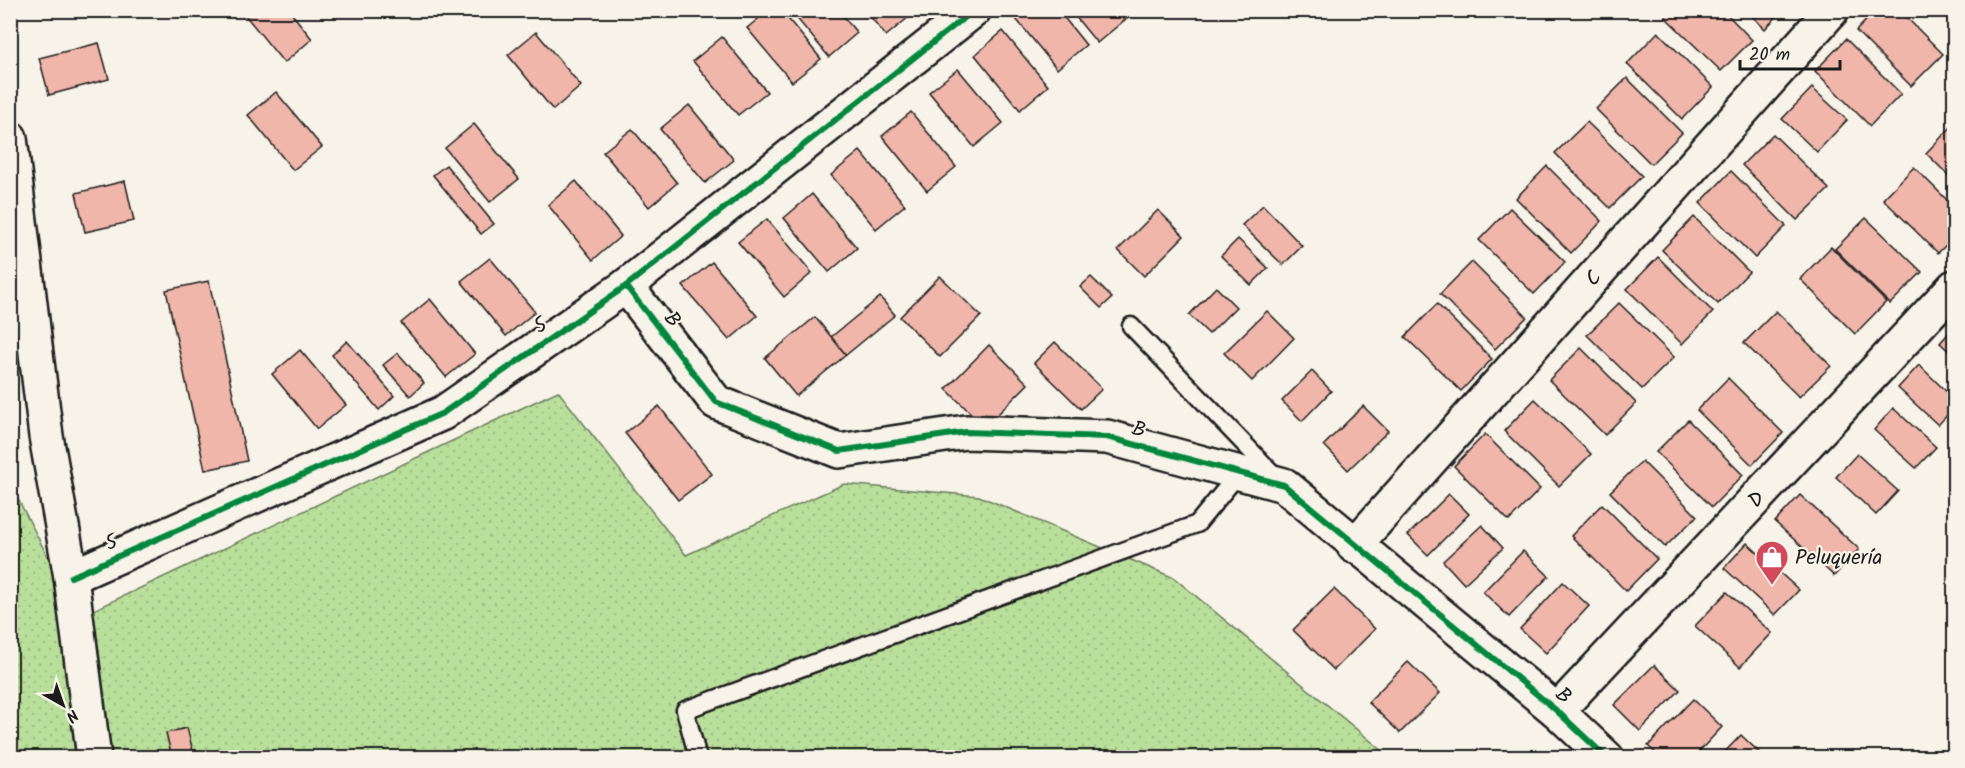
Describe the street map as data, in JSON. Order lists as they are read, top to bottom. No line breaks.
{"streets":{"street":["C","B","5","D"]},"crossings":[["C","B"],["B","5"],["B","D"]],"places":{"shop":["Peluquería"]},"scale_bar":"20 m","north":"bottom right"}
